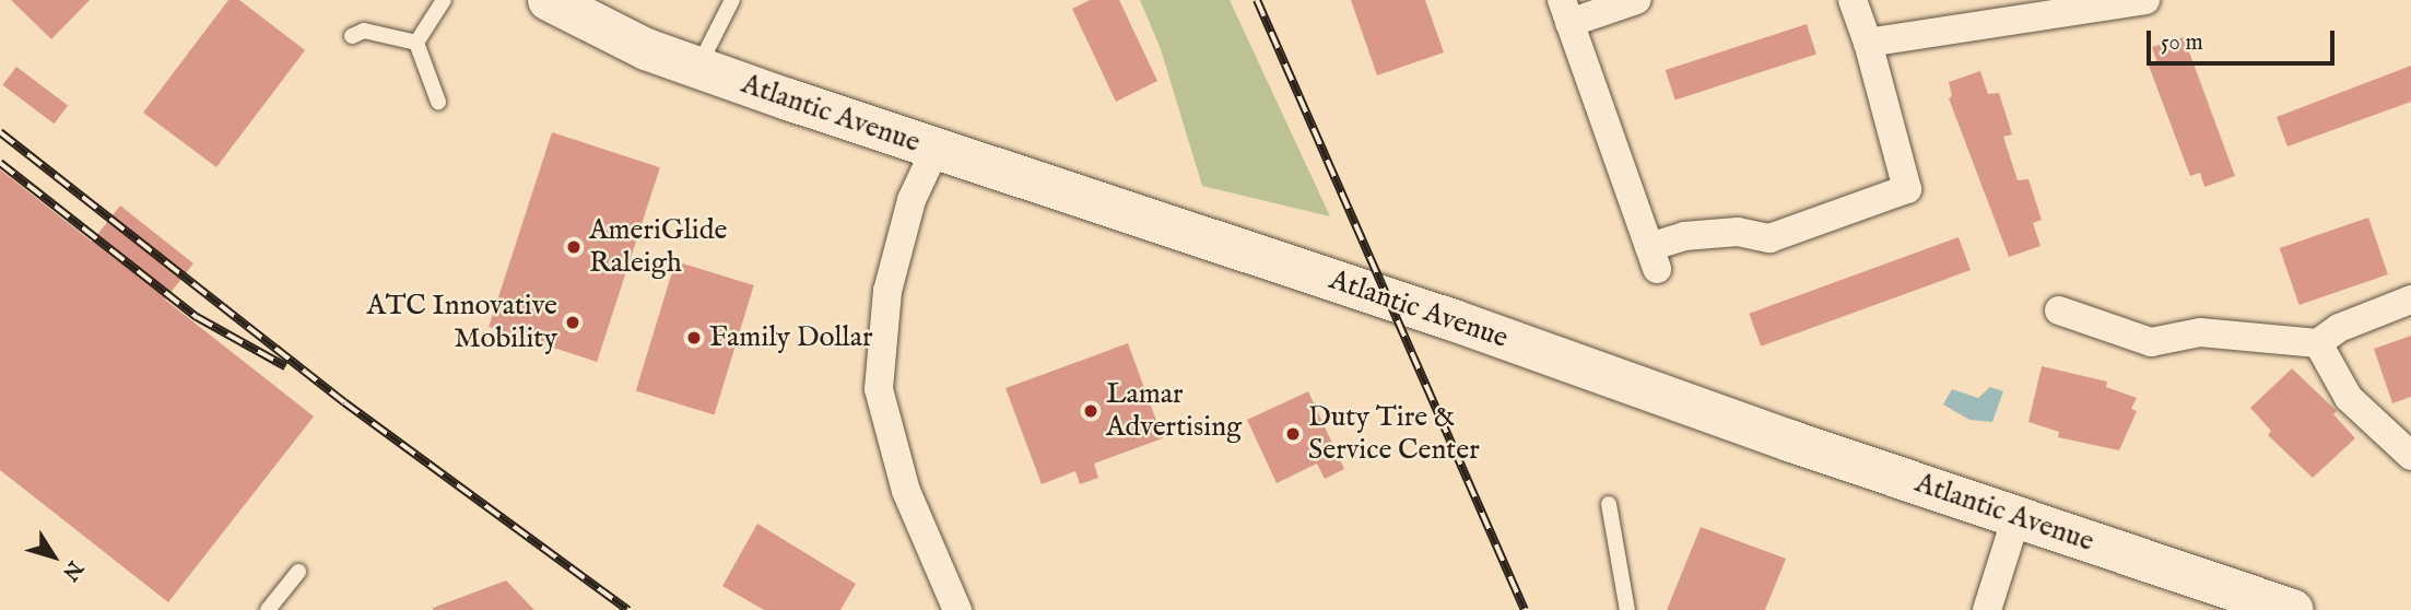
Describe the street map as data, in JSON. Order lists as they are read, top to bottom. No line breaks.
{"streets":{"main road":["Atlantic Avenue"]},"places":["AmeriGlide Raleigh","ATC Innovative Mobility","Family Dollar","Lamar Advertising","Duty Tire & Service Center"],"scale_bar":"50 m","north":"bottom right"}
